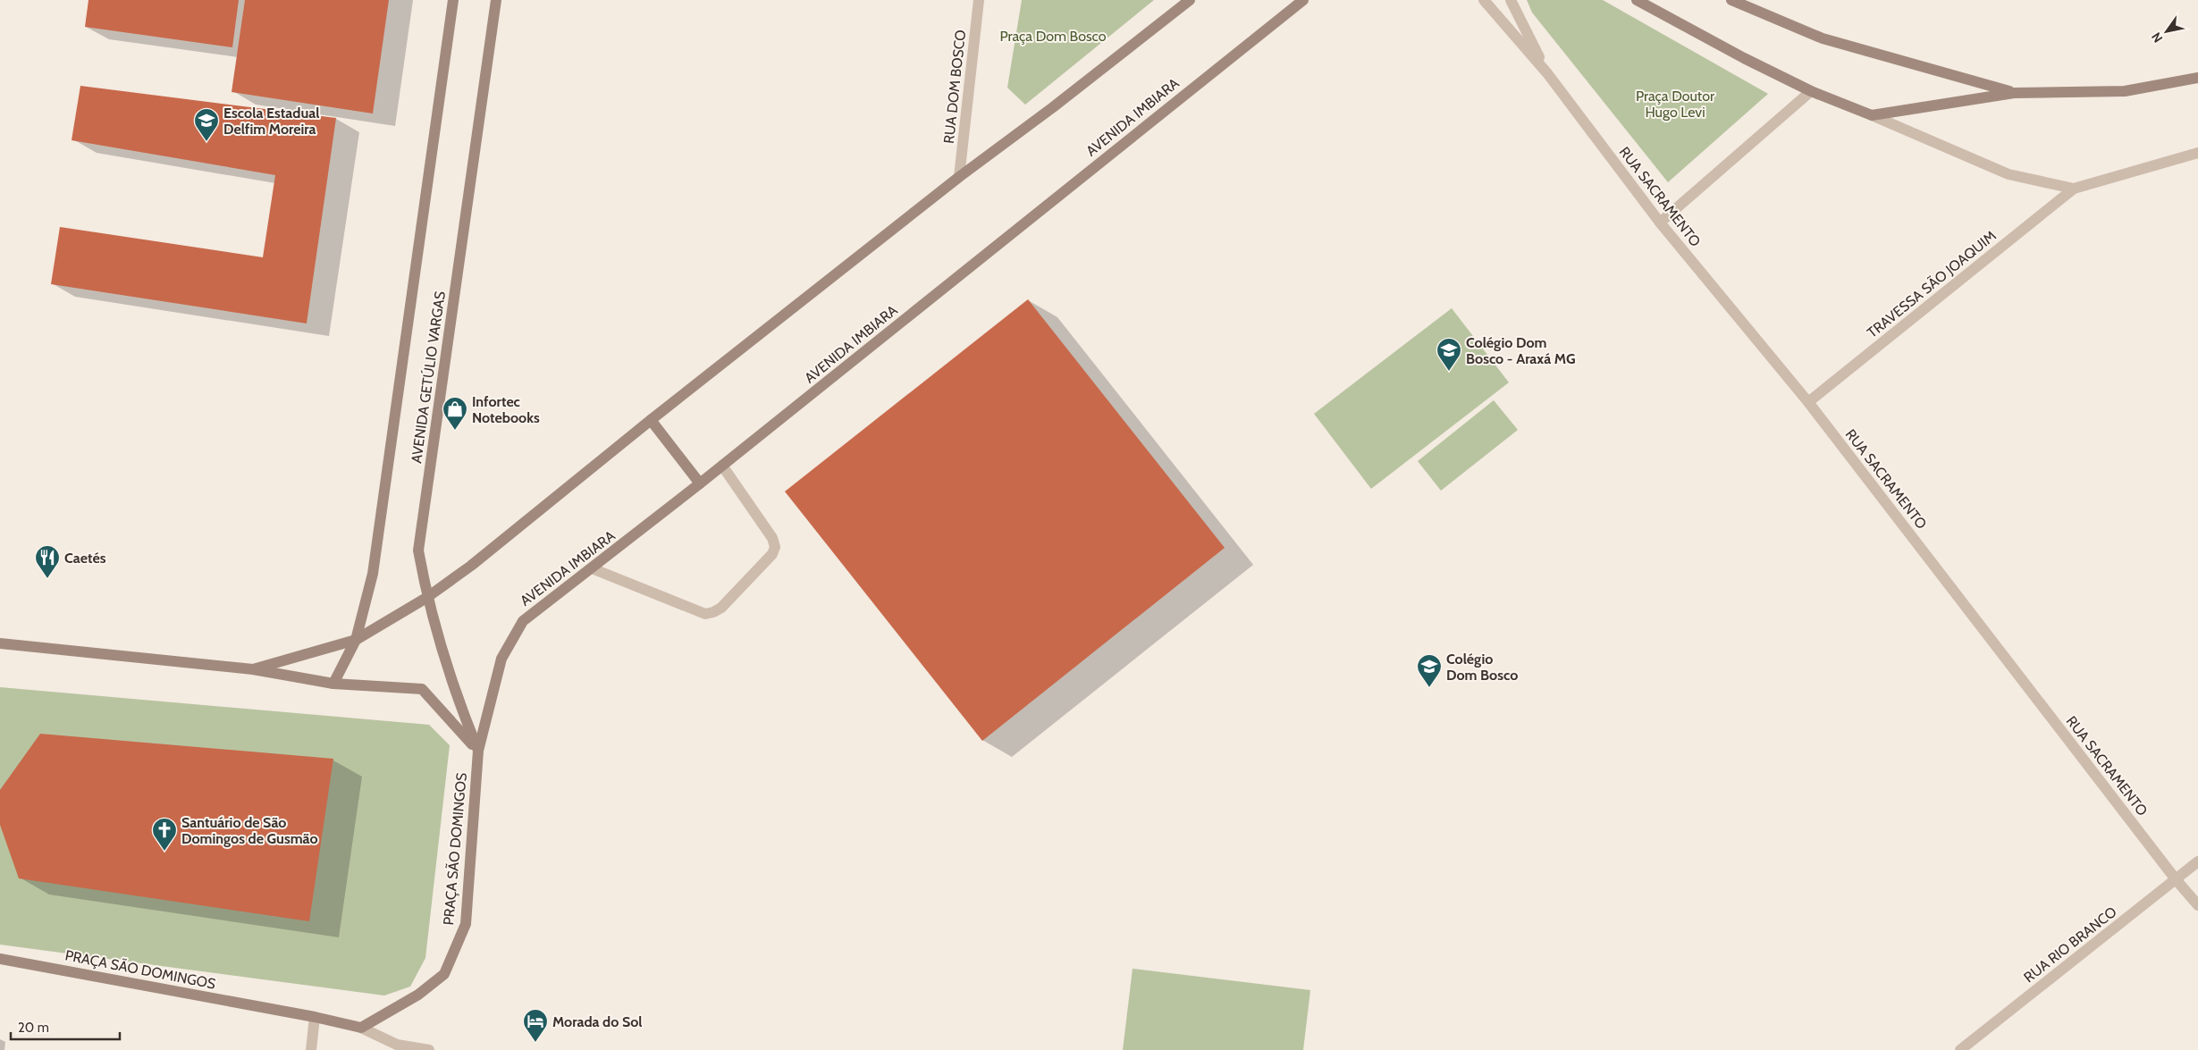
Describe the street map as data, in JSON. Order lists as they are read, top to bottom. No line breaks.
{"streets":{"main road":["AVENIDA IMBIARA","AVENIDA GETÚLIO VARGAS","PRAÇA SÃO DOMINGOS"],"street":["RUA DOM BOSCO","RUA SACRAMENTO","TRAVESSA SÃO JOAQUIM","RUA RIO BRANCO"]},"crossings":[["AVENIDA IMBIARA","AVENIDA GETÚLIO VARGAS"],["AVENIDA IMBIARA","PRAÇA SÃO DOMINGOS"],["RUA SACRAMENTO","TRAVESSA SÃO JOAQUIM"],["RUA SACRAMENTO","RUA RIO BRANCO"],["AVENIDA GETÚLIO VARGAS","PRAÇA SÃO DOMINGOS"]],"parks":["Praça Dom Bosco","Praça Doutor Hugo Levi"],"places":{"school or university":["Escola Estadual Delfim Moreira","Colégio Dom Bosco - Araxá MG","Colégio Dom Bosco"],"shop":["Infortec Notebooks"],"restaurant":["Caetés"],"church":["Santuário de São Domingos de Gusmão"],"hotel":["Morada do Sol"]},"scale_bar":"20 m","north":"bottom left"}
